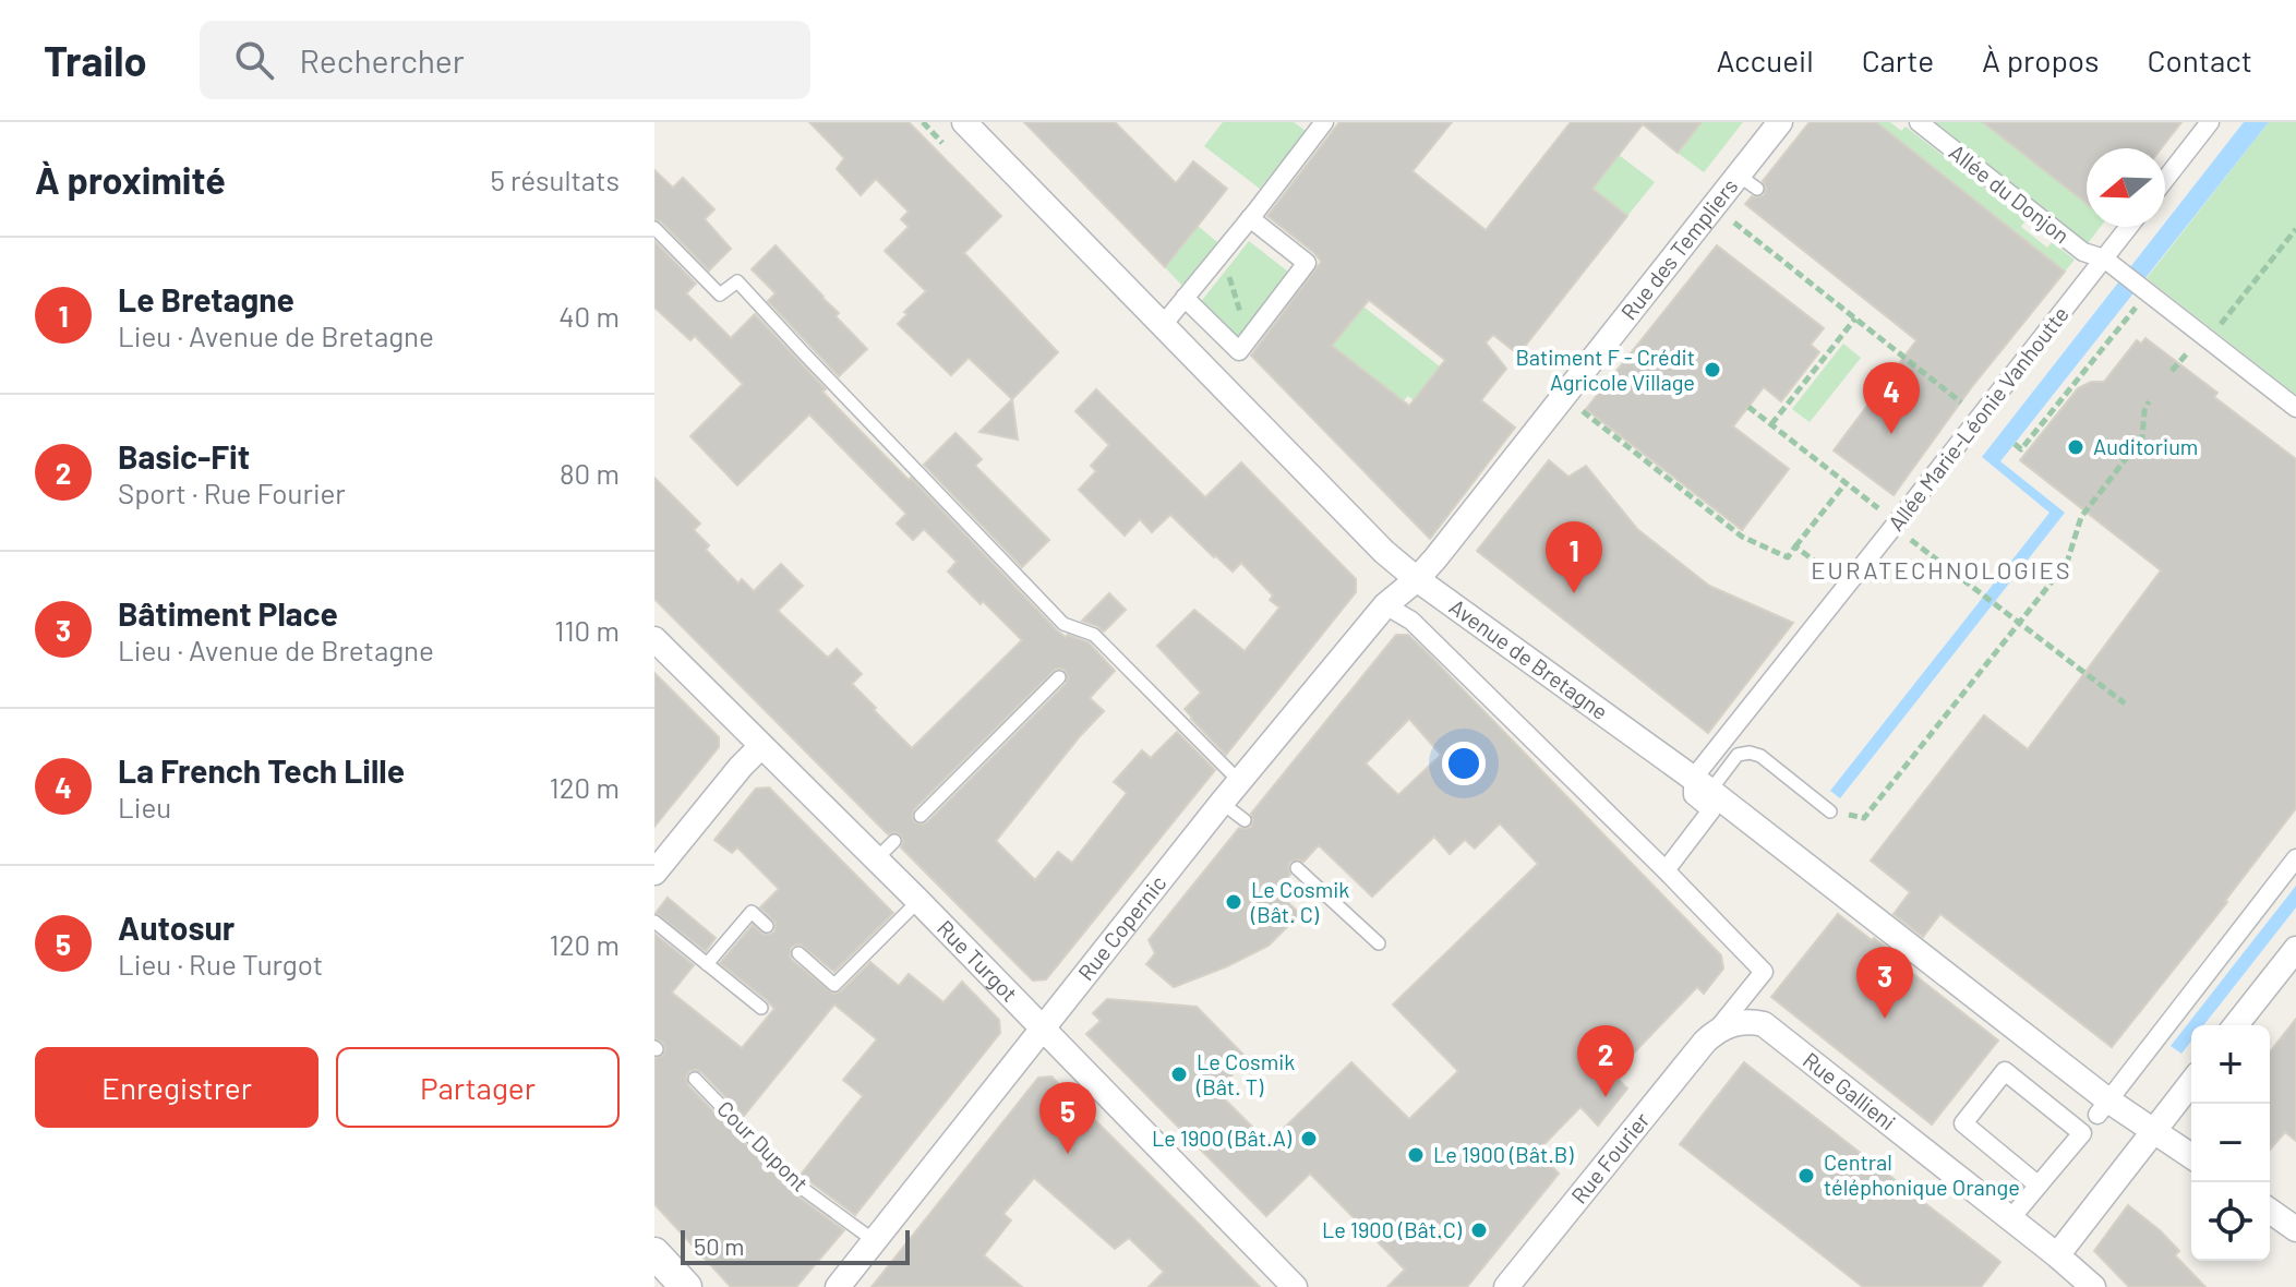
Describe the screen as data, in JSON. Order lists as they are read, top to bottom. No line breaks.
{"streets":{"street":["Allée du Donjon","Rue des Templiers","Allée Marie-Léonie Vanhoutte","Avenue de Bretagne","Rue Copernic","Rue Turgot","Rue Gallieni","Rue Fourier"],"lane":["Cour Dupont"]},"crossings":[["Allée du Donjon","Allée Marie-Léonie Vanhoutte"],["Rue des Templiers","Avenue de Bretagne"],["Rue des Templiers","Rue Copernic"],["Allée Marie-Léonie Vanhoutte","Avenue de Bretagne"],["Avenue de Bretagne","Rue Copernic"],["Avenue de Bretagne","Rue Gallieni"],["Avenue de Bretagne","Rue Fourier"],["Rue Copernic","Rue Turgot"],["Rue Copernic","Cour Dupont"],["Rue Gallieni","Rue Fourier"]],"districts":["EURATECHNOLOGIES"],"places":["Batiment F - Crédit Agricole Village","Auditorium","Le Cosmik (Bât. C)","Le Cosmik (Bât. T)","Le 1900 (Bât.A)","Le 1900 (Bât.B)","Central téléphonique Orange","Le 1900 (Bât.C)"],"scale_bar":"50 m","north":"left","page":{"header":"Trailo","search":"Rechercher","nav":["Accueil","Carte","À propos","Contact"],"heading":["À proximité","5 résultats"],"list":[{"mark":"1","name":"Le Bretagne","note":"Lieu · Avenue de Bretagne","value":"40 m"},{"mark":"2","name":"Basic-Fit","note":"Sport · Rue Fourier","value":"80 m"},{"mark":"3","name":"Bâtiment Place","note":"Lieu · Avenue de Bretagne","value":"110 m"},{"mark":"4","name":"La French Tech Lille","note":"Lieu","value":"120 m"},{"mark":"5","name":"Autosur","note":"Lieu · Rue Turgot","value":"120 m"}],"pins":["4","1","3","2","5"],"buttons":["Enregistrer","Partager"],"map_buttons":["+","−"],"scale":"50 m"}}
